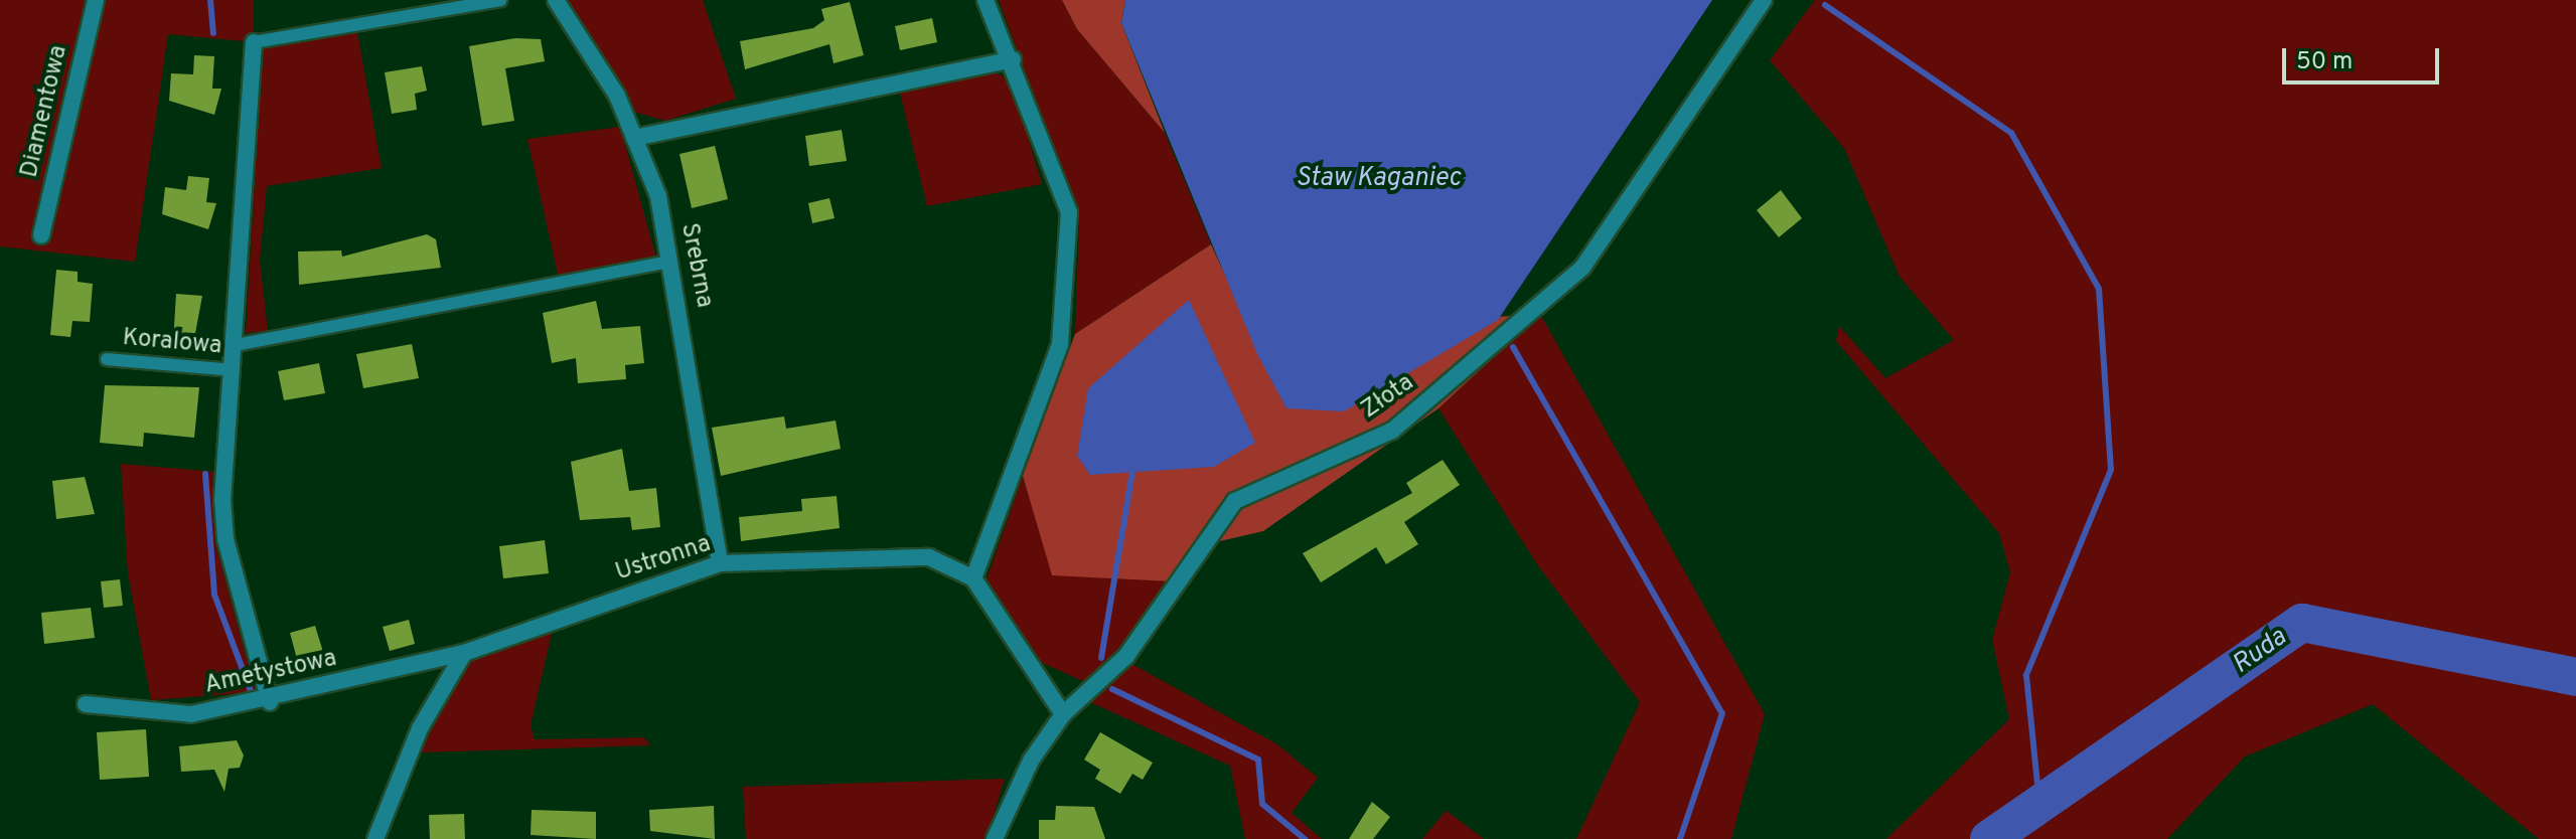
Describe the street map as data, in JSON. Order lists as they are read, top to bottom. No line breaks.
{"streets":{"street":["Diamentowa","Srebrna","Złota","Ustronna","Ametystowa"],"lane":["Koralowa"]},"crossings":[["Srebrna","Ustronna"],["Ustronna","Ametystowa"]],"water":["Staw Kaganiec","Ruda"],"scale_bar":"50 m"}
